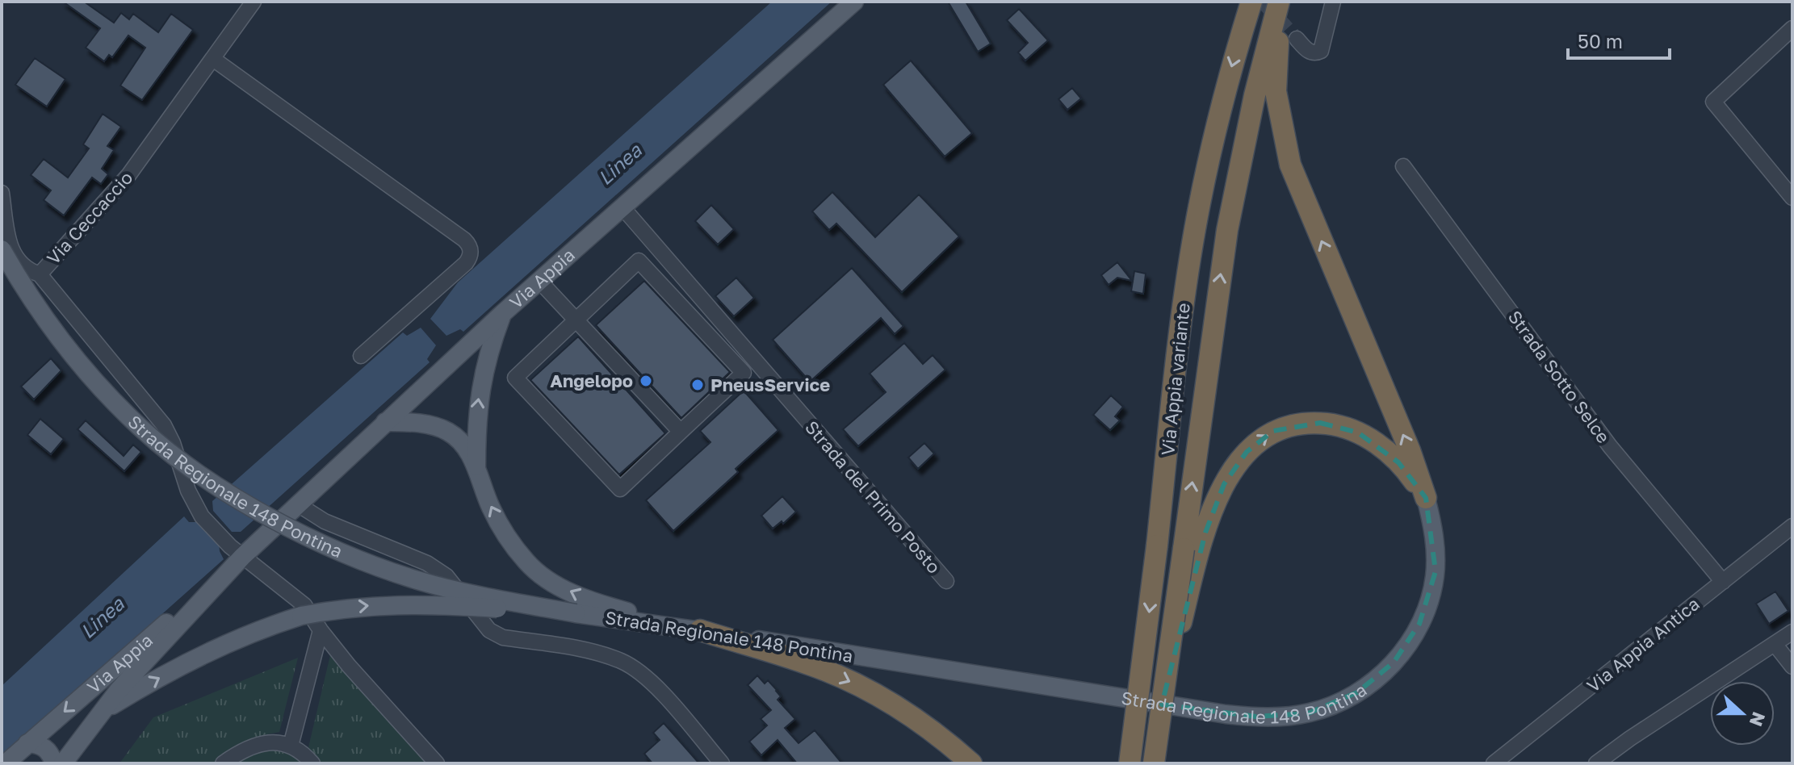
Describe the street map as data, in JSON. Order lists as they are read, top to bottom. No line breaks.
{"streets":{"highway":["Via Appia variante"],"main road":["Via Appia","Strada Regionale 148 Pontina"],"street":["Via Ceccaccio","Strada Sotto Selce","Strada del Primo Posto","Via Appia Antica"]},"crossings":[["Via Ceccaccio","Via Appia"],["Via Appia","Strada del Primo Posto"],["Strada Sotto Selce","Via Appia Antica"]],"water":["Linea"],"places":["Angelopo","PneusService"],"scale_bar":"50 m","north":"right"}
